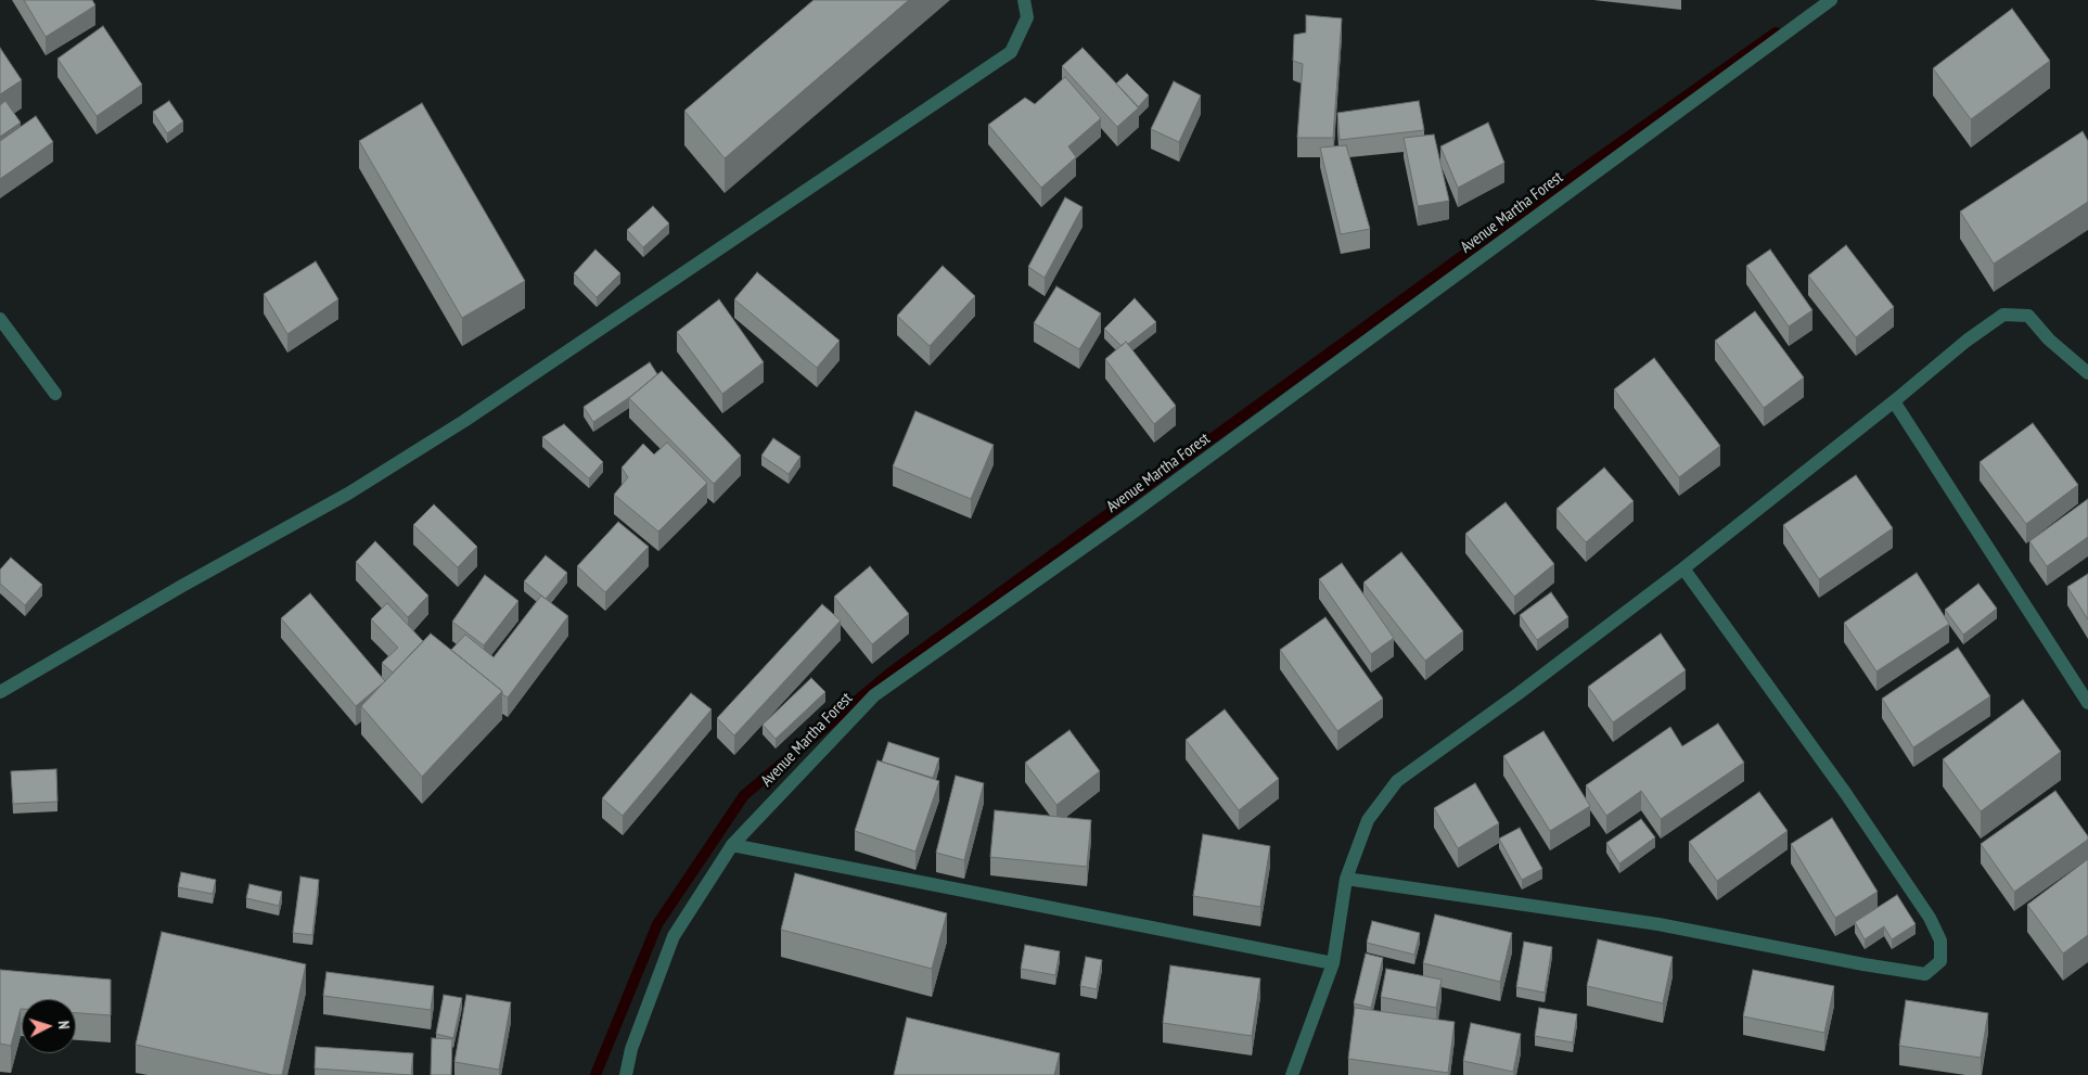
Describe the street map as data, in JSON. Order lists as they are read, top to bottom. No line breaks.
{"streets":{"street":["Avenue Martha Forest"]},"north":"right"}
